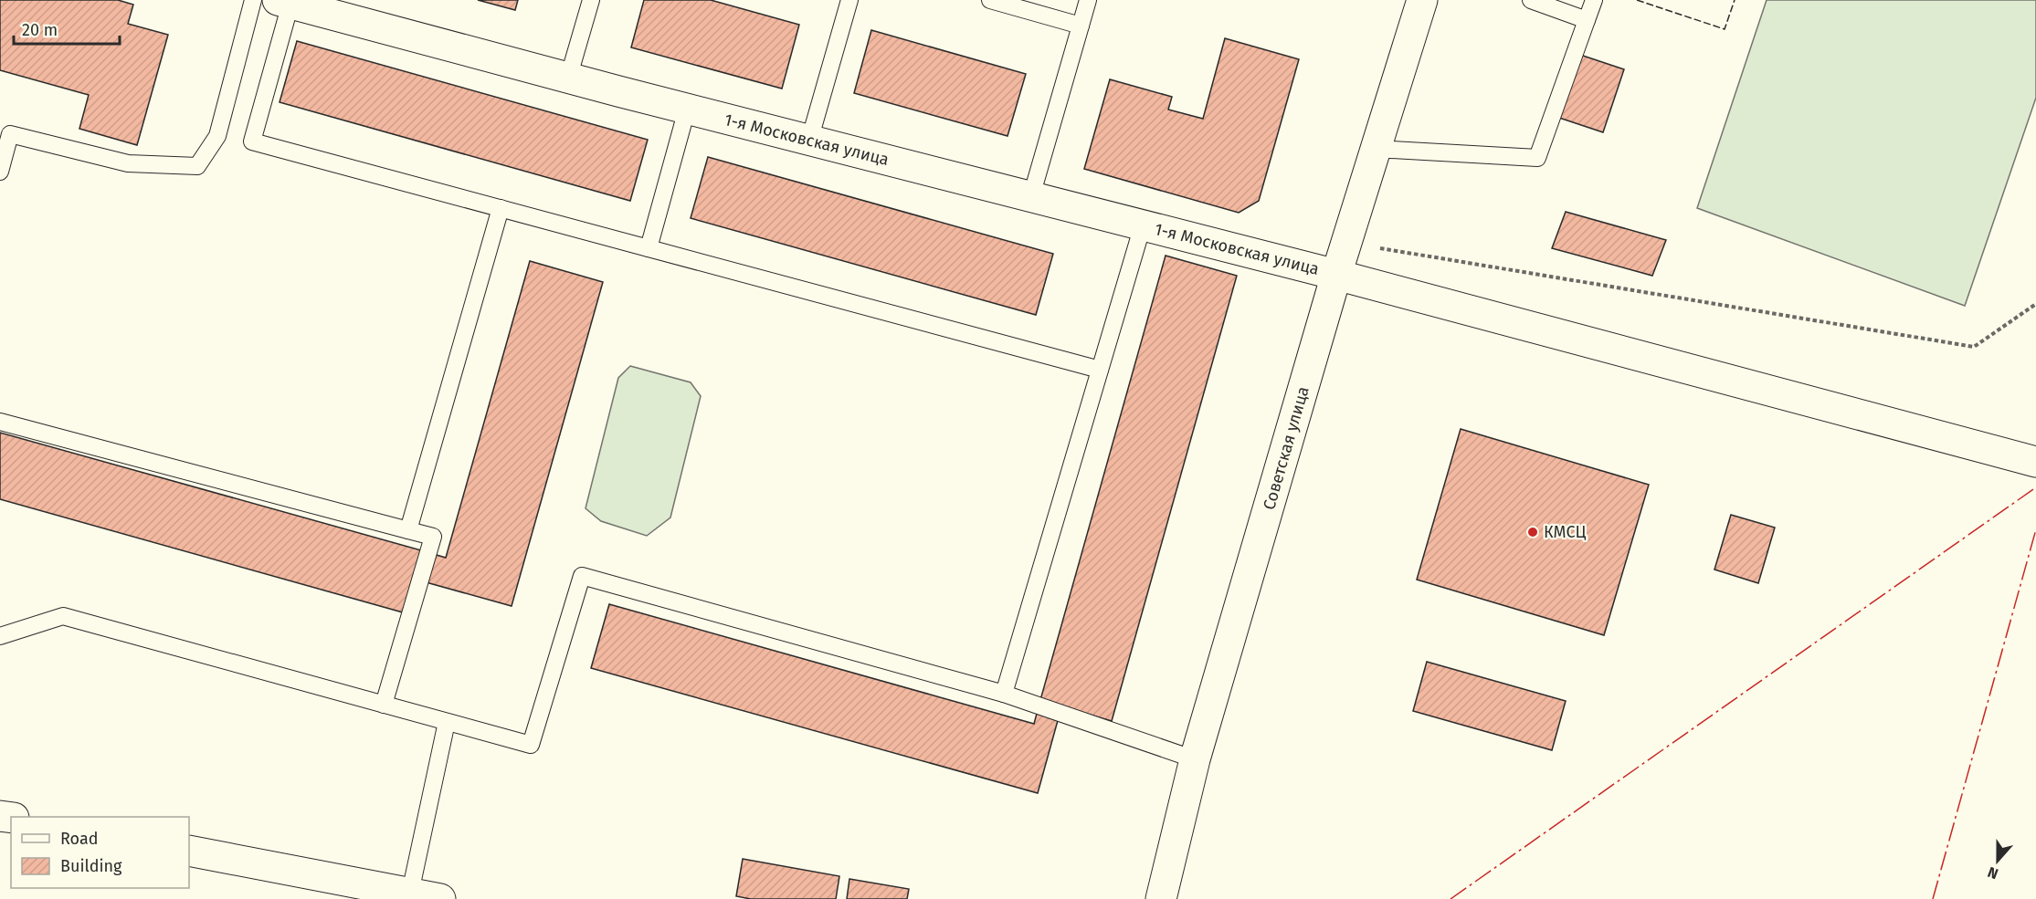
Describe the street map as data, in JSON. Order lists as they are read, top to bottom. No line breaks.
{"streets":{"street":["1-я Московская улица","Советская улица"]},"crossings":[["1-я Московская улица","Советская улица"]],"places":["КМСЦ"],"legend":["Road","Building"],"scale_bar":"20 m","north":"bottom"}
